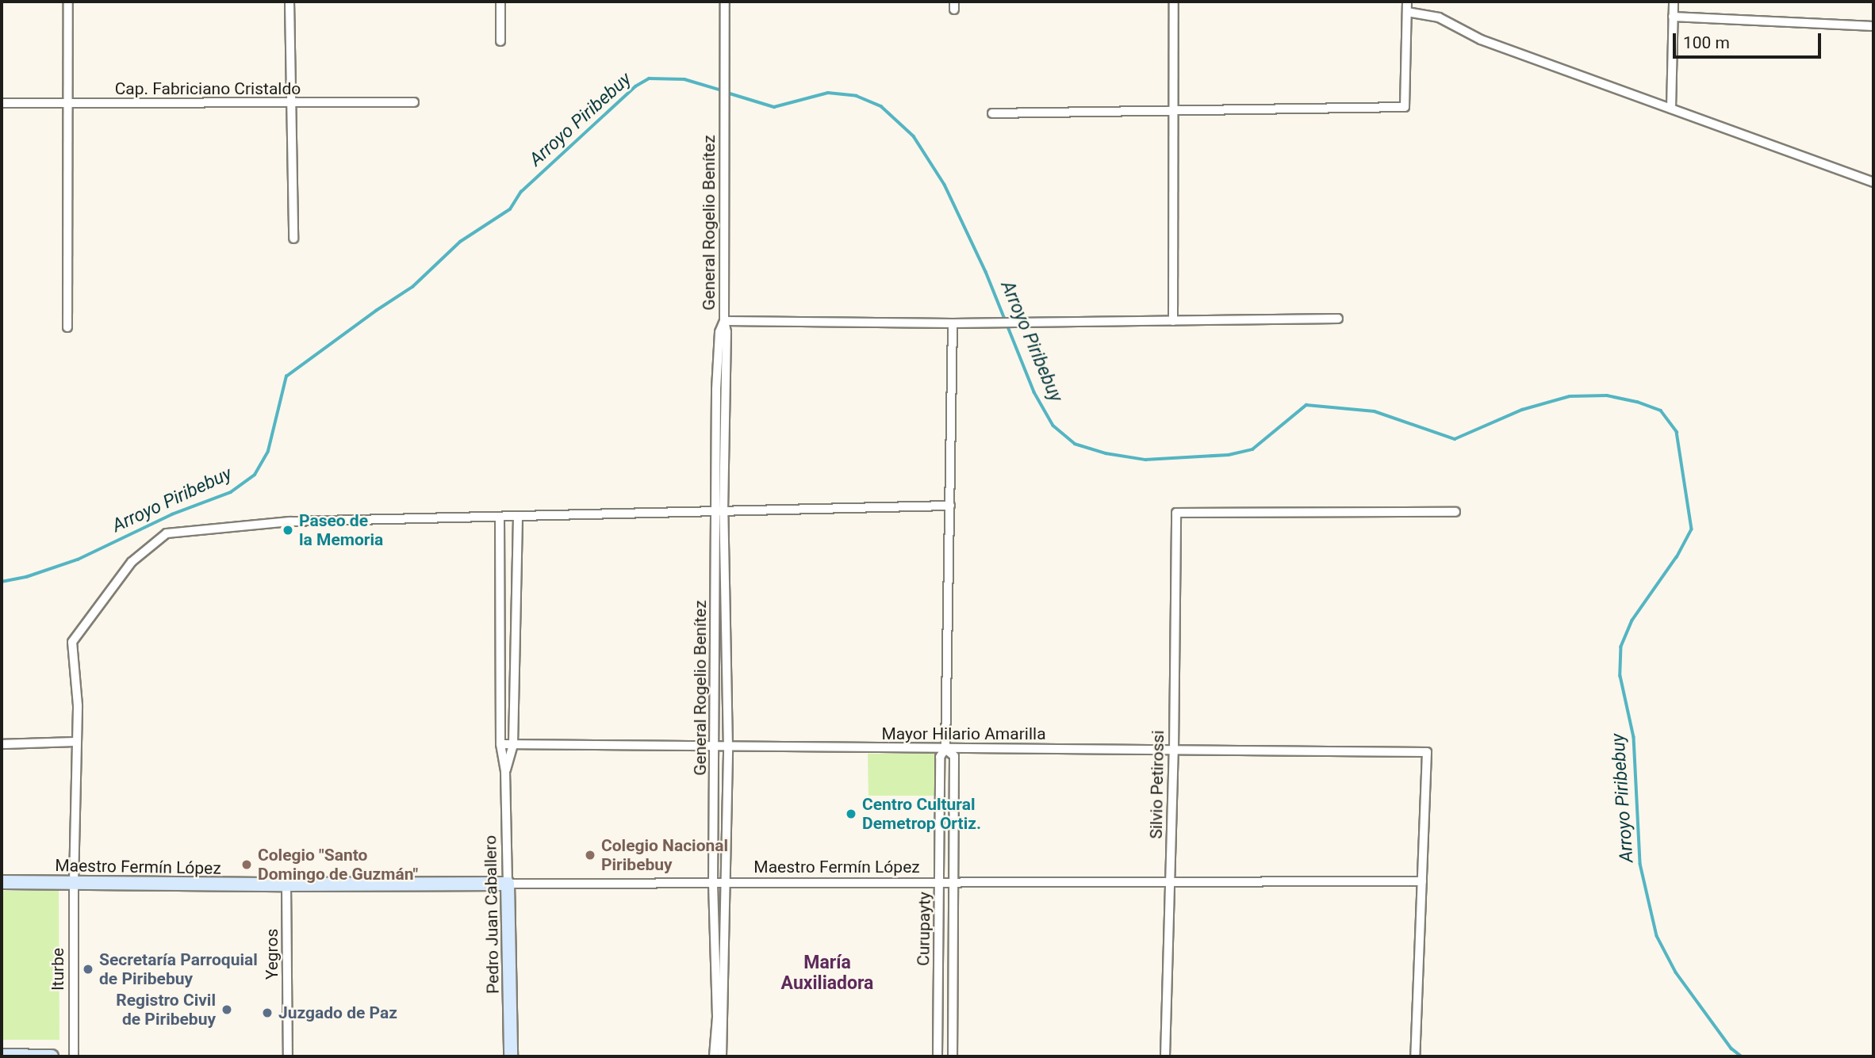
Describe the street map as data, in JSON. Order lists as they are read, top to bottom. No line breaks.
{"streets":{"street":["Cap. Fabriciano Cristaldo","General Rogelio Benítez","Mayor Hilario Amarilla","Silvio Petirossi","Maestro Fermín López","Pedro Juan Caballero","Curupayty","Yegros","Iturbe"]},"crossings":[["General Rogelio Benítez","Mayor Hilario Amarilla"],["General Rogelio Benítez","Maestro Fermín López"],["General Rogelio Benítez","Iturbe"],["Mayor Hilario Amarilla","Silvio Petirossi"],["Mayor Hilario Amarilla","Maestro Fermín López"],["Mayor Hilario Amarilla","Curupayty"],["Silvio Petirossi","Maestro Fermín López"],["Maestro Fermín López","Pedro Juan Caballero"],["Maestro Fermín López","Curupayty"],["Maestro Fermín López","Yegros"],["Maestro Fermín López","Iturbe"]],"districts":["María Auxiliadora"],"water":["Arroyo Piribebuy"],"places":["Paseo de la Memoria","Centro Cultural Demetrop Ortiz.","Colegio Nacional Piribebuy","Colegio \"Santo Domingo de Guzmán\"","Secretaría Parroquial de Piribebuy","Registro Civil de Piribebuy","Juzgado de Paz"],"scale_bar":"100 m"}
